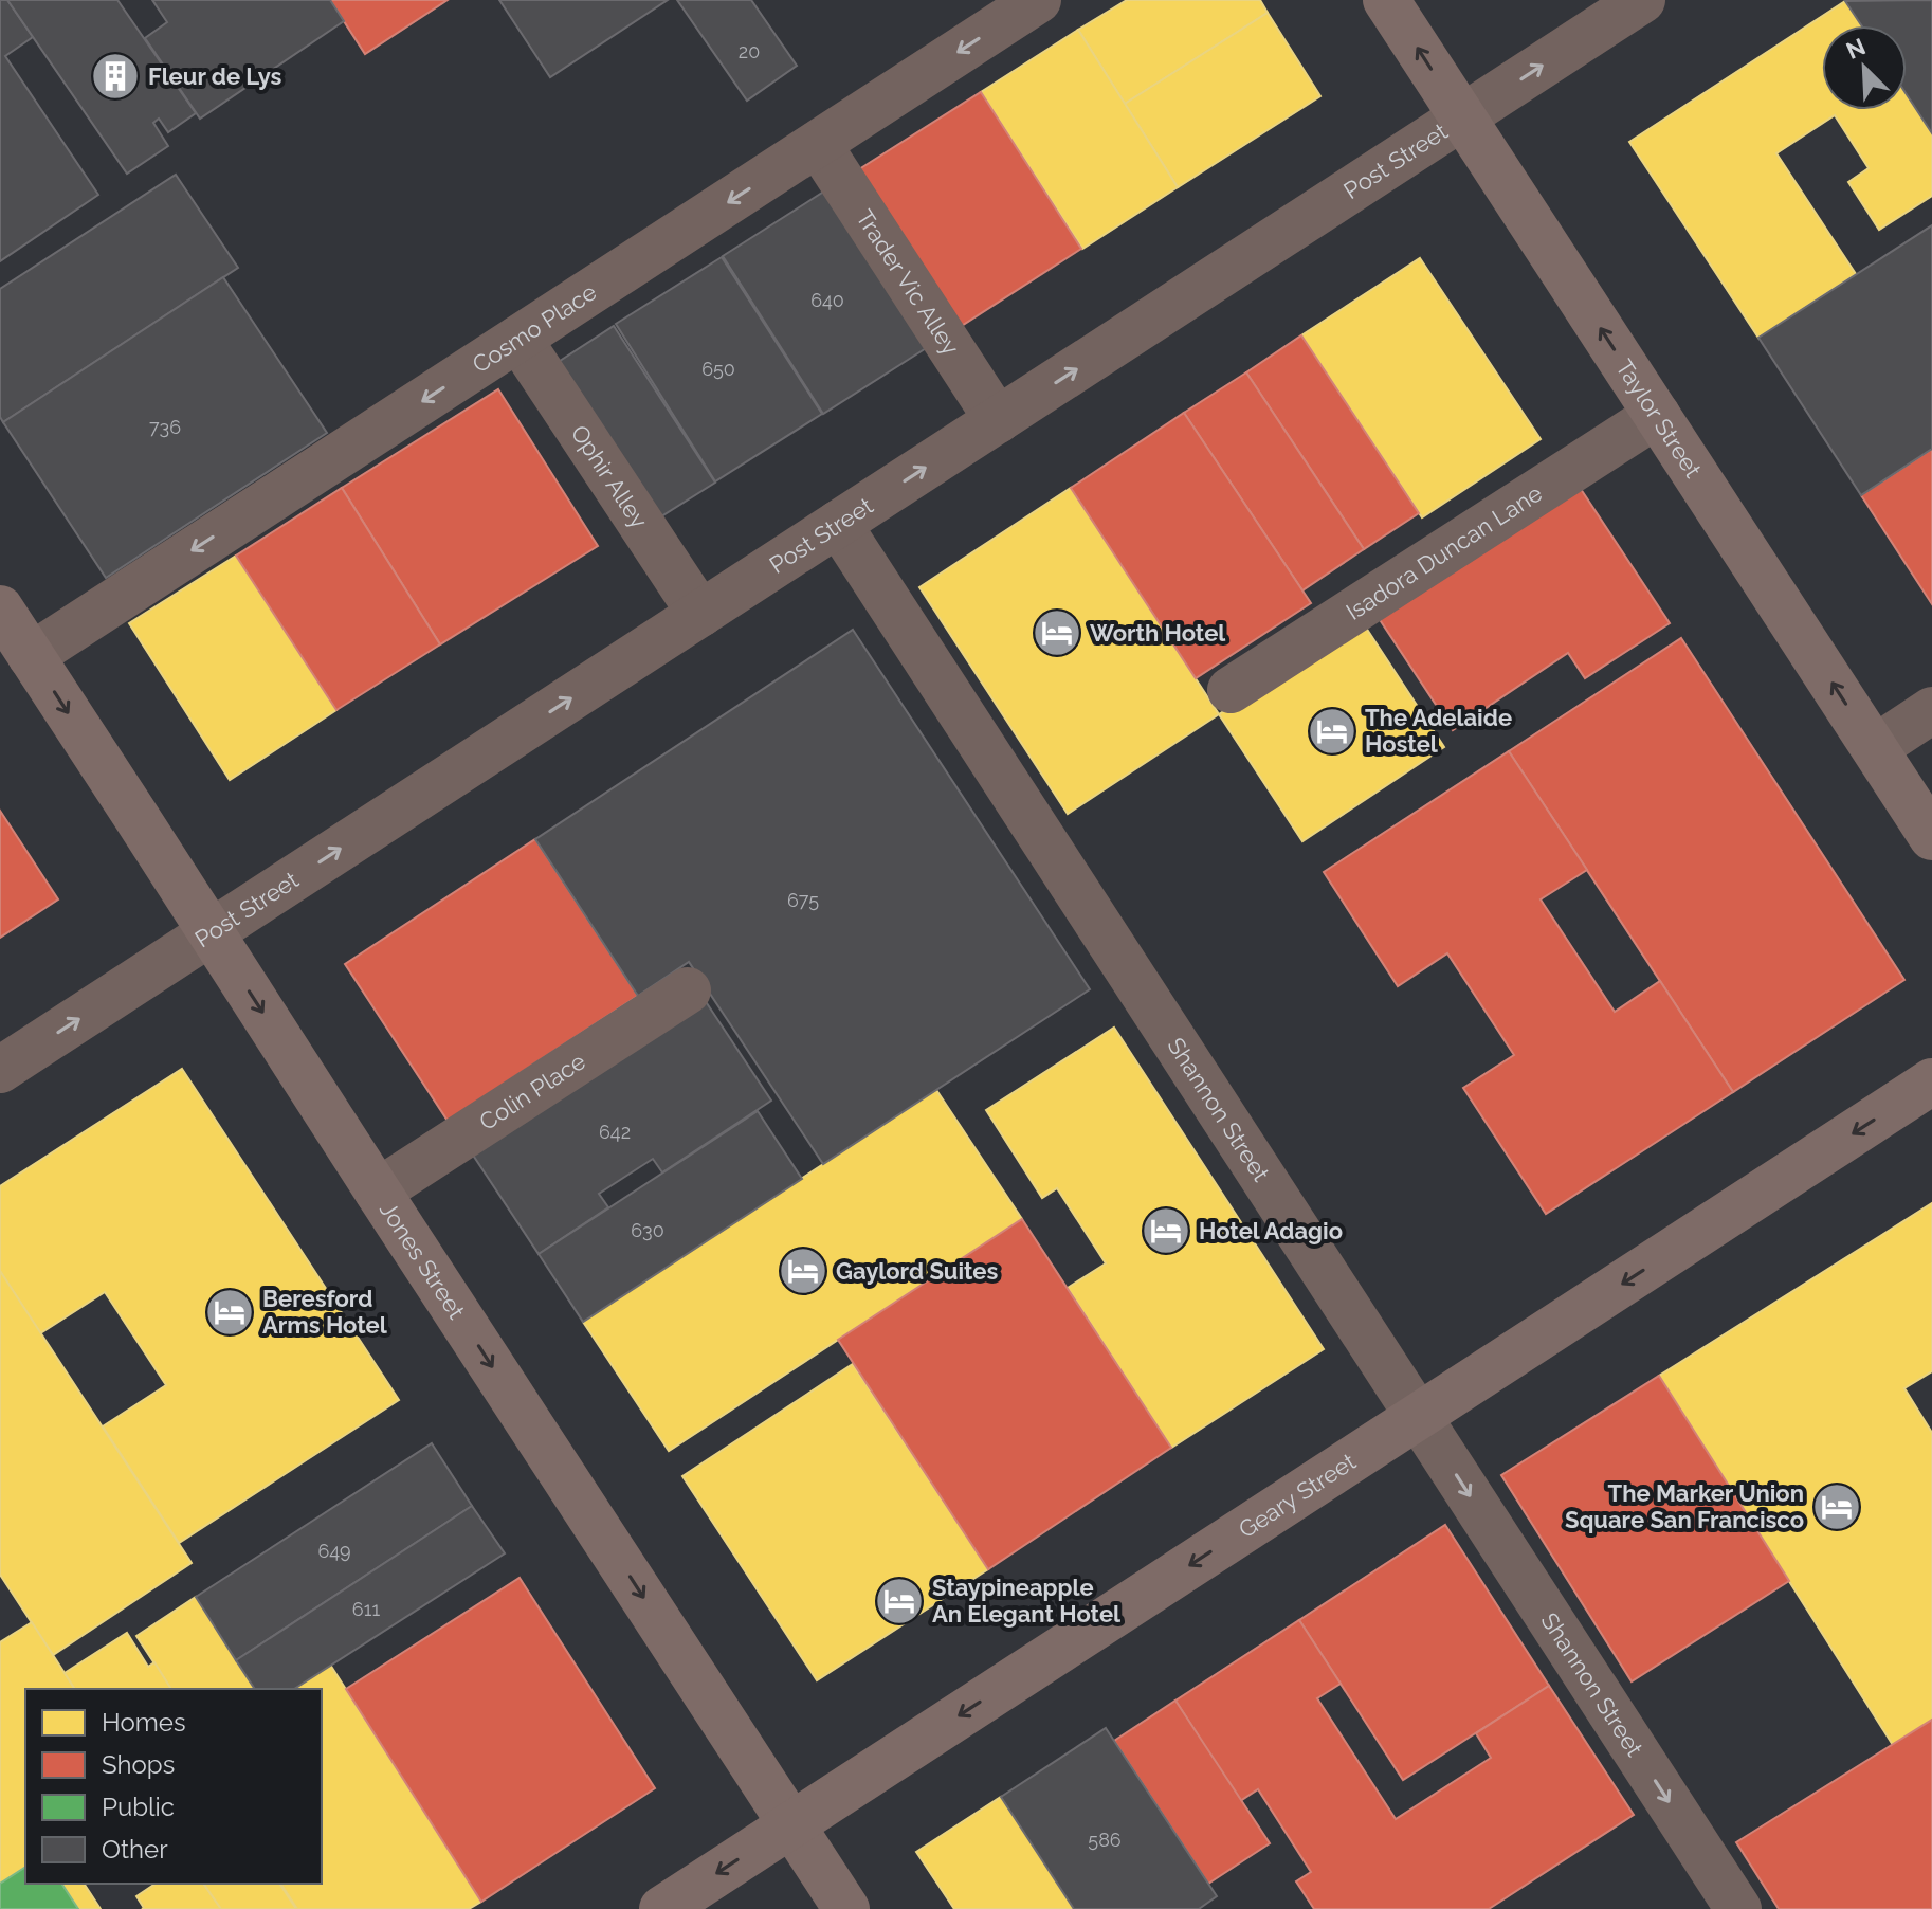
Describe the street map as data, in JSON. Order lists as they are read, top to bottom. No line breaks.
{"streets":{"main road":["Taylor Street","Jones Street","Geary Street"],"street":["Post Street","Trader Vic Alley","Cosmo Place","Ophir Alley","Isadora Duncan Lane","Colin Place","Shannon Street"]},"crossings":[["Post Street","Trader Vic Alley"],["Post Street","Taylor Street"],["Post Street","Ophir Alley"],["Post Street","Shannon Street"],["Post Street","Jones Street"],["Trader Vic Alley","Cosmo Place"],["Cosmo Place","Ophir Alley"],["Cosmo Place","Jones Street"],["Taylor Street","Isadora Duncan Lane"],["Colin Place","Jones Street"],["Shannon Street","Geary Street"],["Jones Street","Geary Street"]],"one_way":["Post Street","Cosmo Place","Taylor Street","Shannon Street","Jones Street","Geary Street"],"places":{"building":["Fleur de Lys"],"hotel":["Worth Hotel","The Adelaide Hostel","Hotel Adagio","Gaylord Suites","Beresford Arms Hotel","The Marker Union Square San Francisco","Staypineapple An Elegant Hotel"]},"house_numbers":["20","640","650","736","675","642","630","649","611","586"],"legend":["Homes","Shops","Public","Other"],"north":"top left"}
